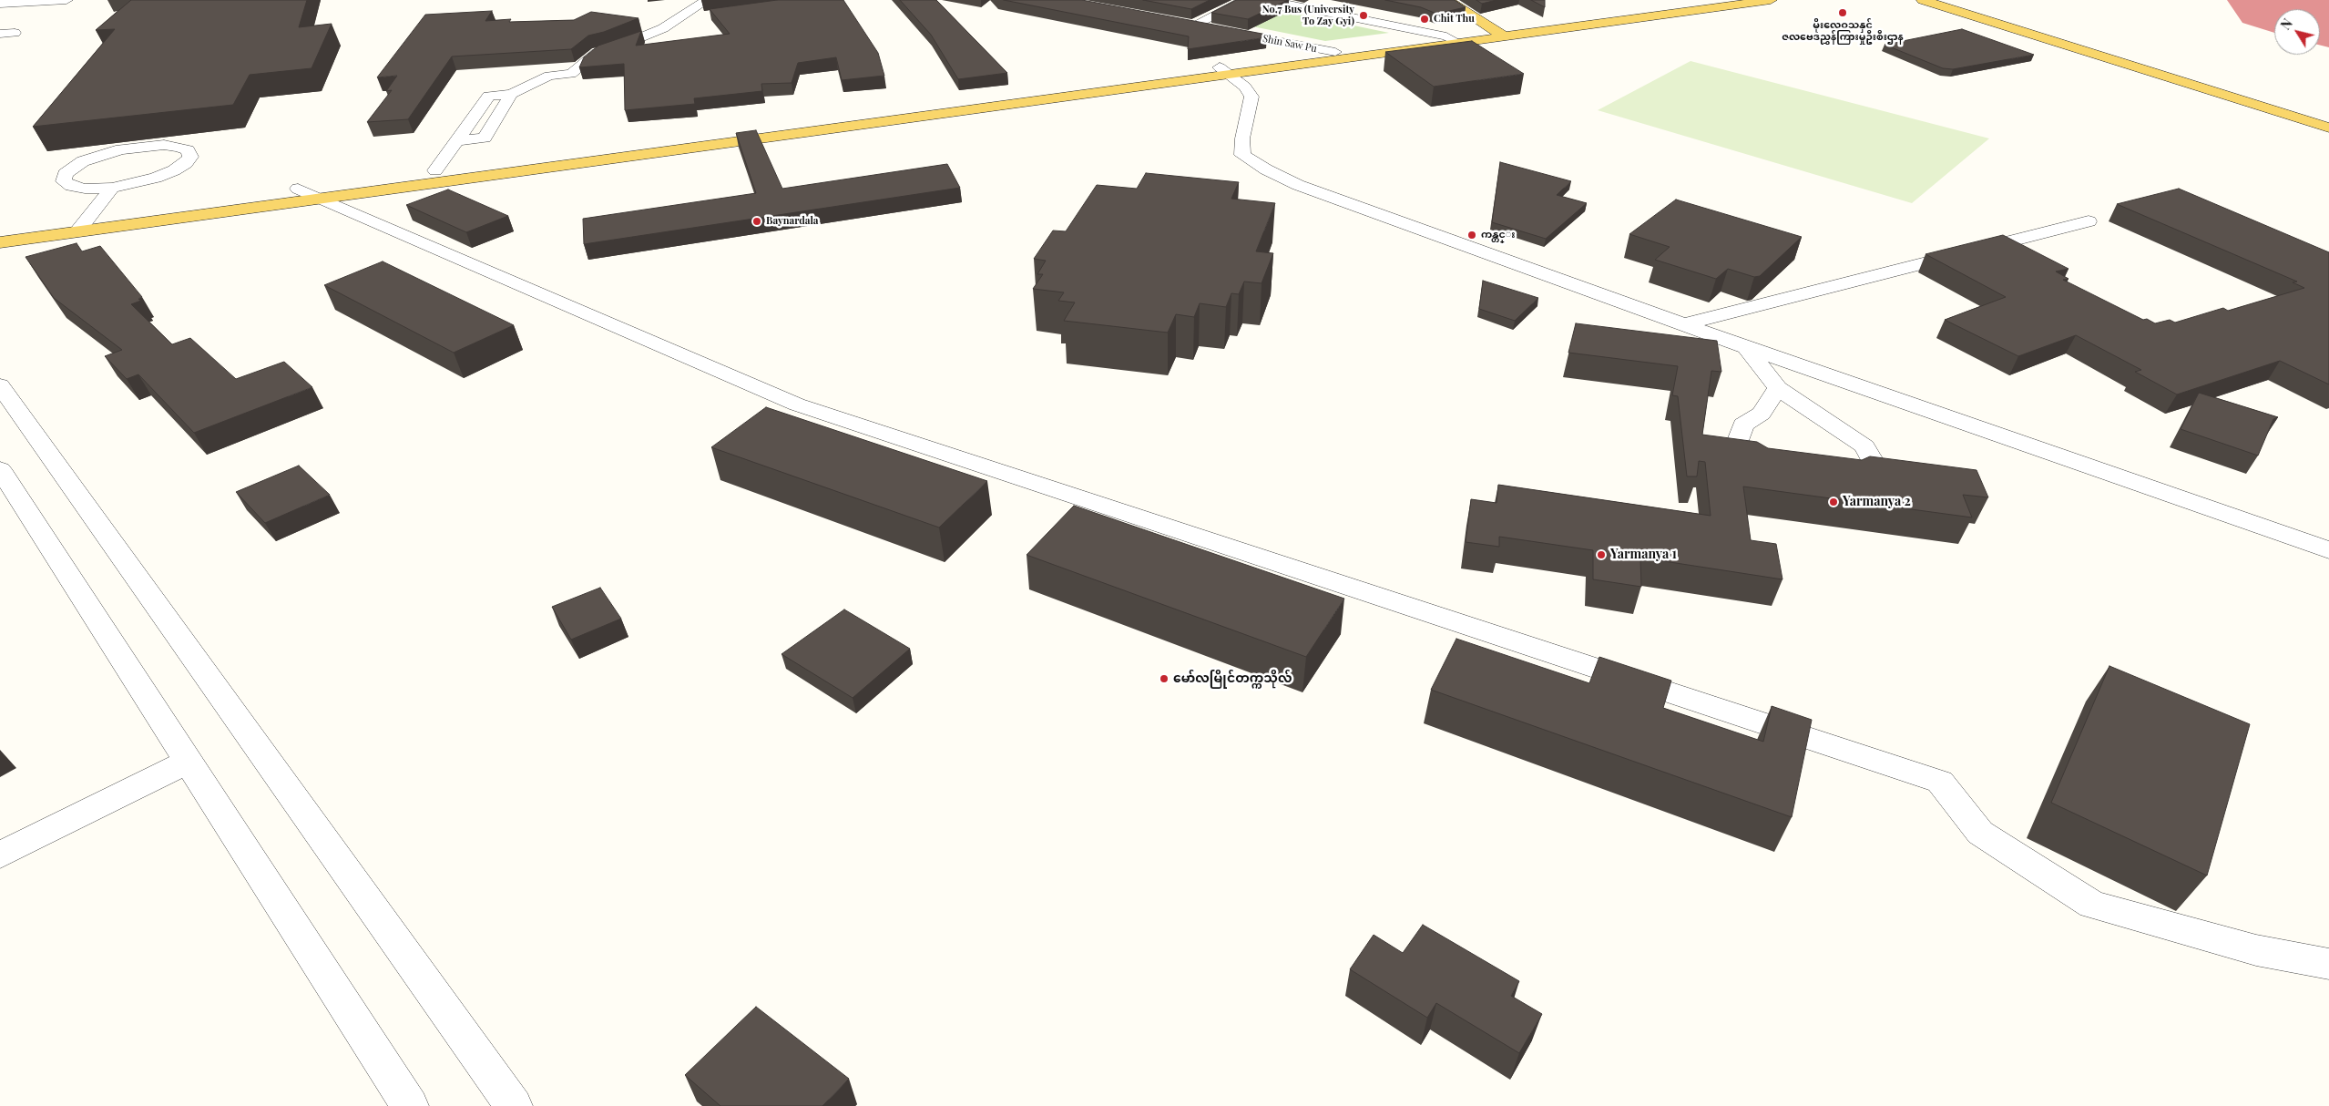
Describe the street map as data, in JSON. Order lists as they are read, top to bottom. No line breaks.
{"streets":{"street":["Shin Saw Pu"]},"places":["မိုးလေဝသနှင့် ဇလဗေဒညွှန်ကြားမှုဦးစီးဌာန","No.7 Bus (University To Zay Gyi)","Chit Thu","Baynardala","ကန္တင္း","Yarmanya 2","Yarmanya 1","မော်လမြိုင်တက္ကသိုလ်"],"north":"top left"}
